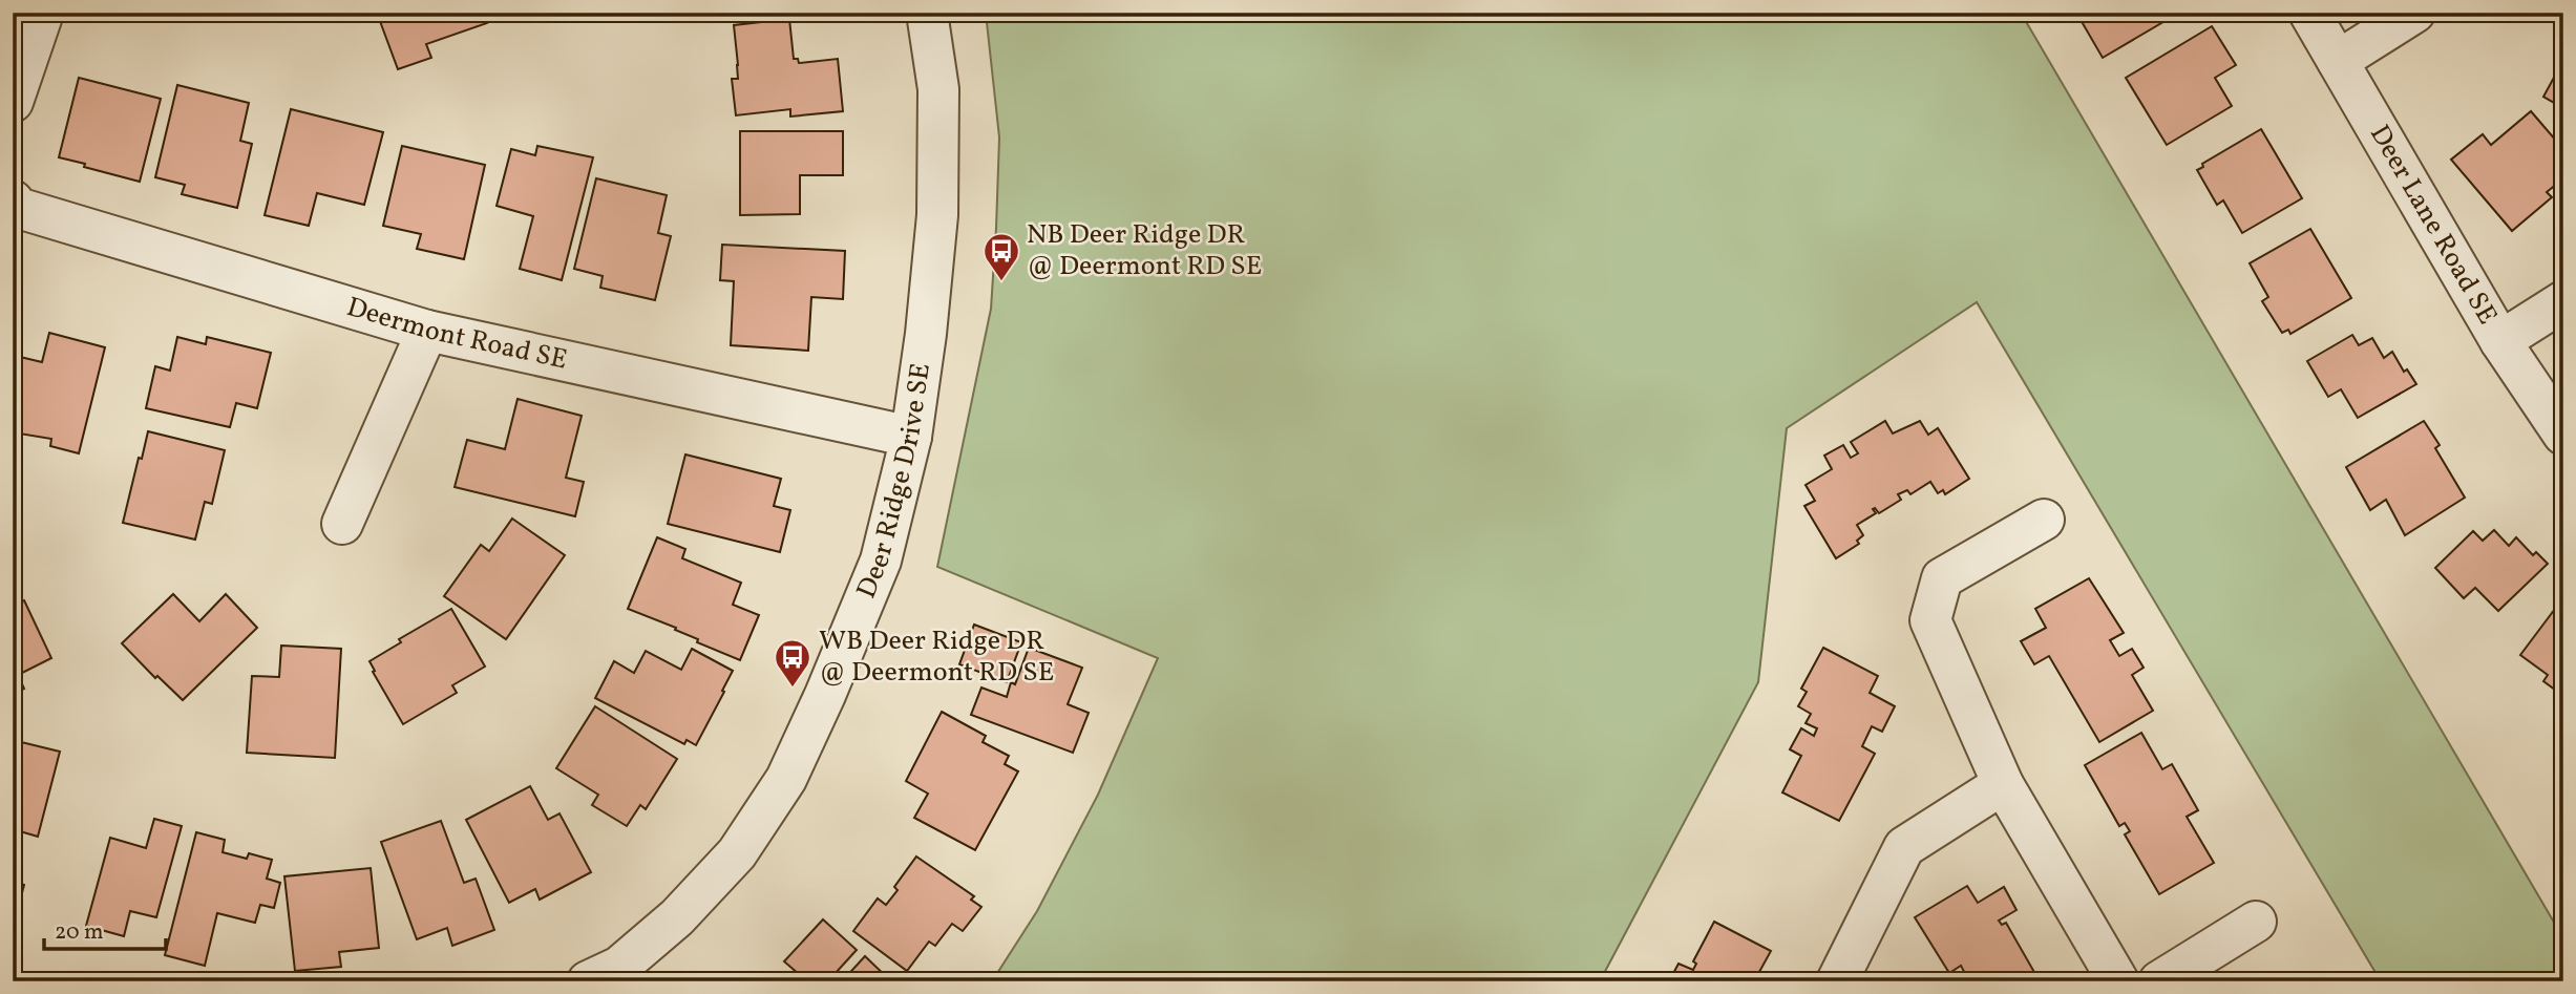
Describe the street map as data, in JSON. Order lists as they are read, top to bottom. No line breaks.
{"streets":{"street":["Deer Lane Road SE","Deermont Road SE","Deer Ridge Drive SE"]},"crossings":[["Deermont Road SE","Deer Ridge Drive SE"]],"places":{"bus stop":["NB Deer Ridge DR @ Deermont RD SE","WB Deer Ridge DR @ Deermont RD SE"]},"scale_bar":"20 m"}
